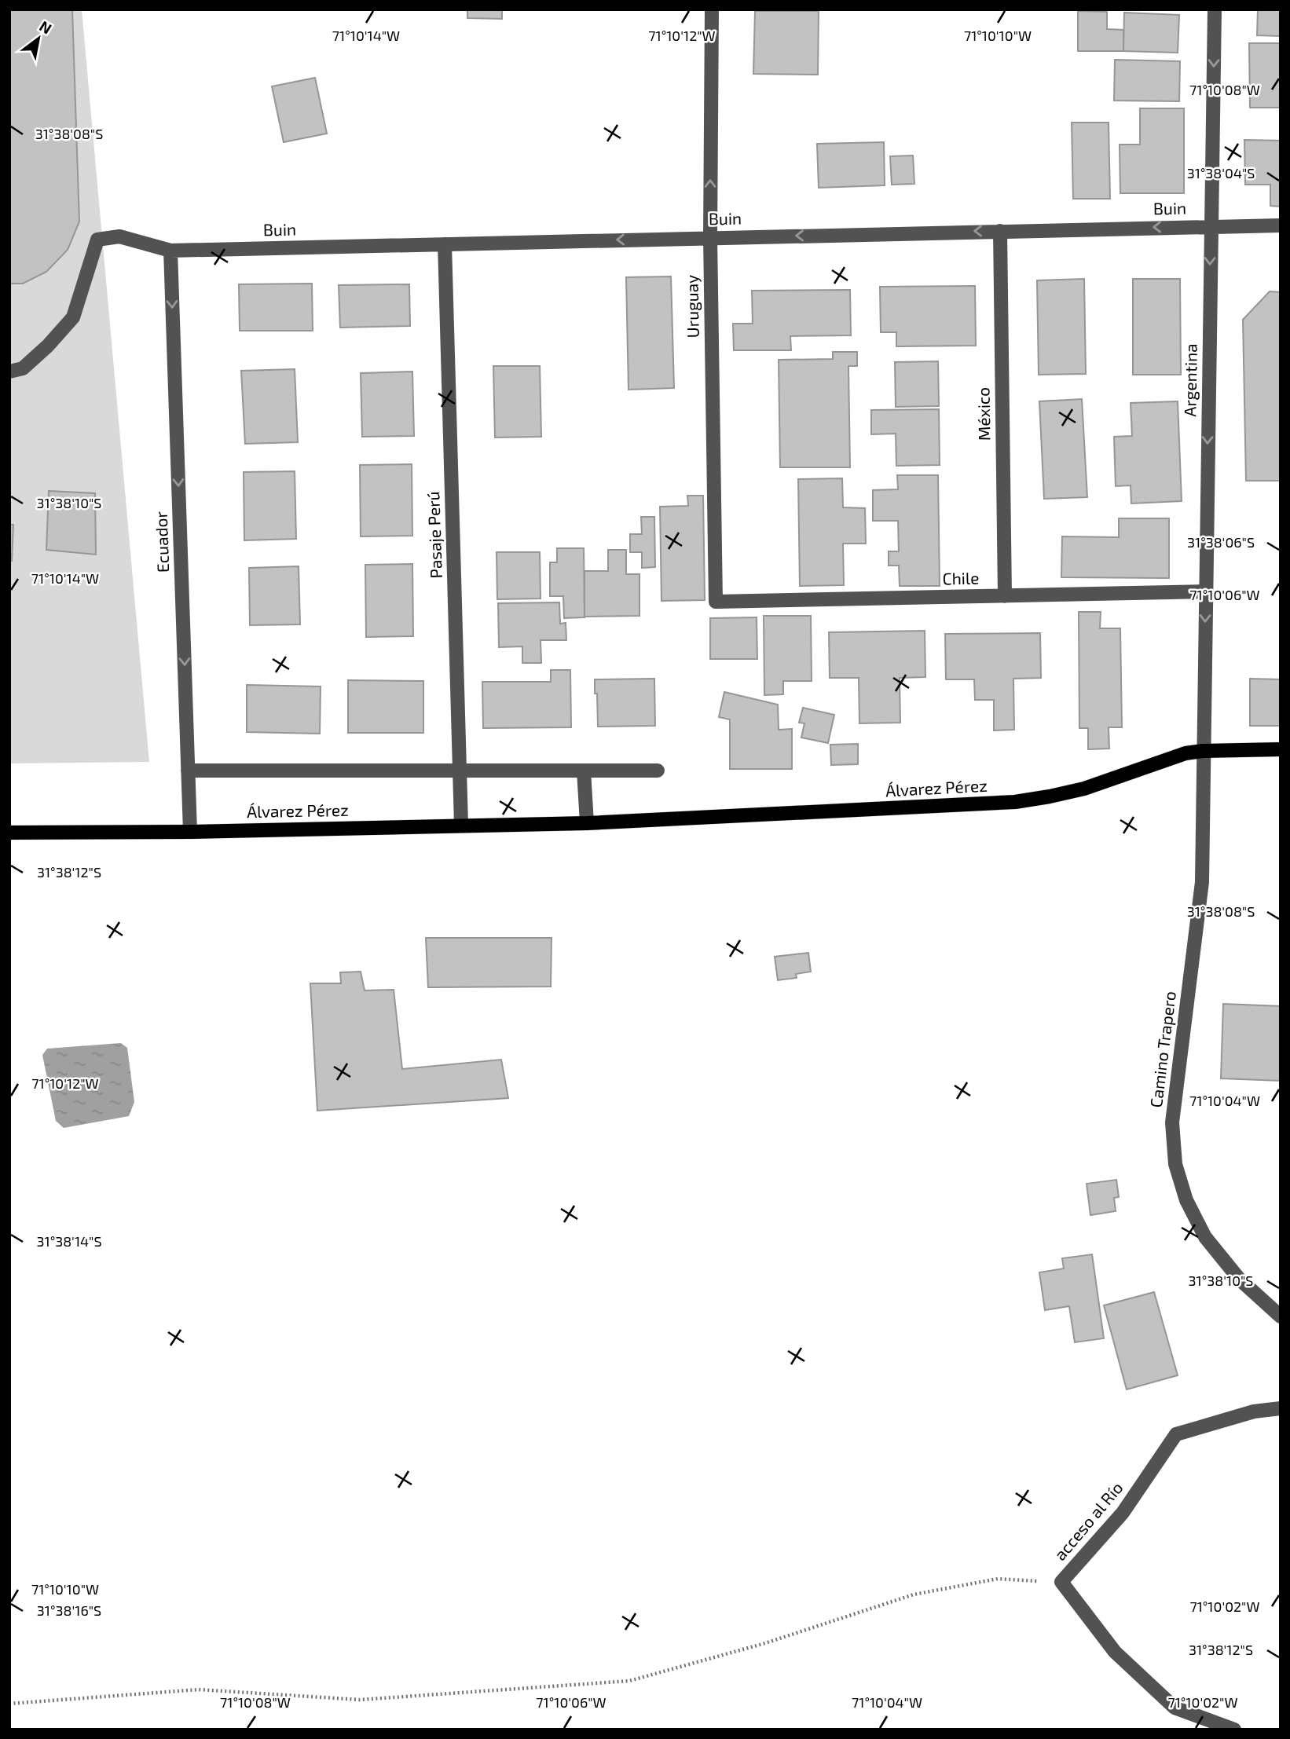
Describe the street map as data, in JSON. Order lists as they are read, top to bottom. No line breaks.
{"streets":{"main road":["Álvarez Pérez"],"street":["Buin","Uruguay","Argentina","México","Pasaje Perú","Ecuador","Chile","Camino Trapero","acceso al Río"]},"crossings":[["Buin","Uruguay"],["Buin","Argentina"],["Buin","México"],["Buin","Pasaje Perú"],["Buin","Ecuador"],["Uruguay","Chile"],["Argentina","Chile"],["Argentina","Álvarez Pérez"],["Argentina","Camino Trapero"],["México","Chile"],["Pasaje Perú","Álvarez Pérez"],["Ecuador","Álvarez Pérez"],["Álvarez Pérez","Camino Trapero"]],"one_way":["Buin","Uruguay","Argentina","Ecuador"],"north":"top right","coordinates":["71°10'14\"W","71°10'12\"W","71°10'10\"W","71°10'08\"W","31°38'08\"S","31°38'04\"S","31°38'10\"S","31°38'06\"S","71°10'06\"W","31°38'12\"S","71°10'04\"W","31°38'14\"S","71°10'02\"W","31°38'16\"S"]}
